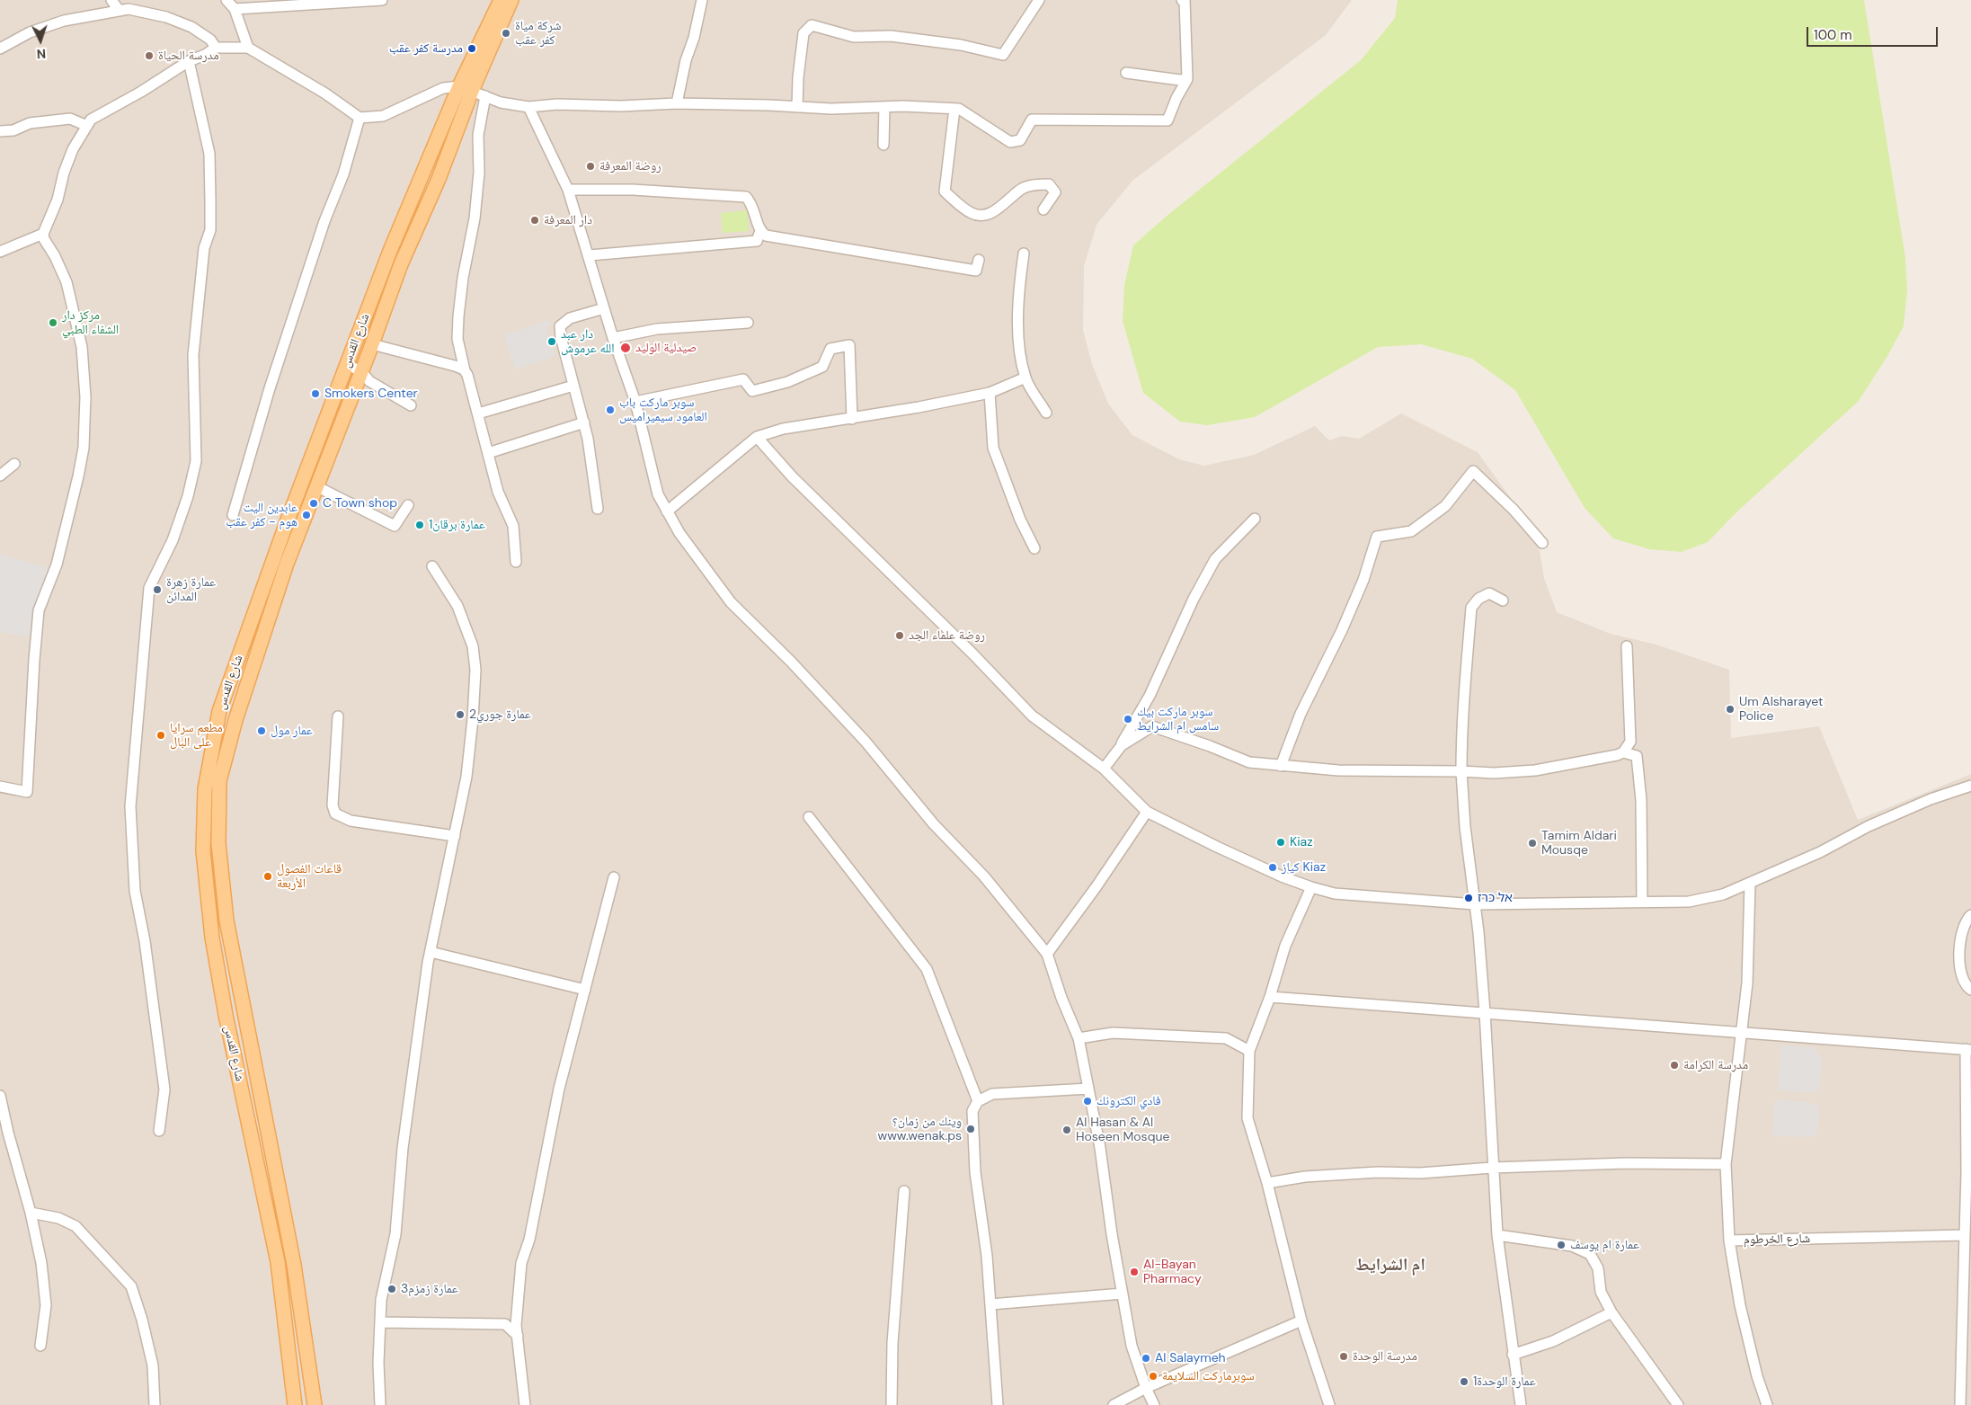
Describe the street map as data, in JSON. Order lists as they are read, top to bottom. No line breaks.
{"streets":{"main road":["شارع القدس"],"street":["شارع الخرطوم"]},"districts":["ام الشرايط"],"places":["شركة مياة كفر عقب","مدرسة كفر عقب","مدرسة الحياة","روضة المعرفة","دار المعرفة","مركز دار الشفاء الطبي","دار عبد الله عرموش","صيدلية الوليد","Smokers Center","سوبر ماركت باب العامود سيميراميس","C Town shop","عابدين اليت هوم - كفر عقب","1عمارة برقان","عمارة زهرة المدائن","روضة علماء الجد","Um Alsharayet Police","عمارة جوري2","سوبر ماركت بيك سامس ام الشرايط","عمار مول","مطعم سرايا على البال","Kiaz","Tamim Aldari Mousqe","كياز Kiaz","قاعات الفصول الأربعة","אל כרז","مدرسة الكرامة","فادي الكترونك","وينك من زمان؟ www.wenak.ps","Al Hasan & Al Hoseen Mosque","عمارة ام يوسف","Al-Bayan Pharmacy","عمارة زمزم3","مدرسة الوحدة","Al Salaymeh","سوبرماركت السلايمة","عمارة الوحدة1"],"scale_bar":"100 m","north":"bottom"}
